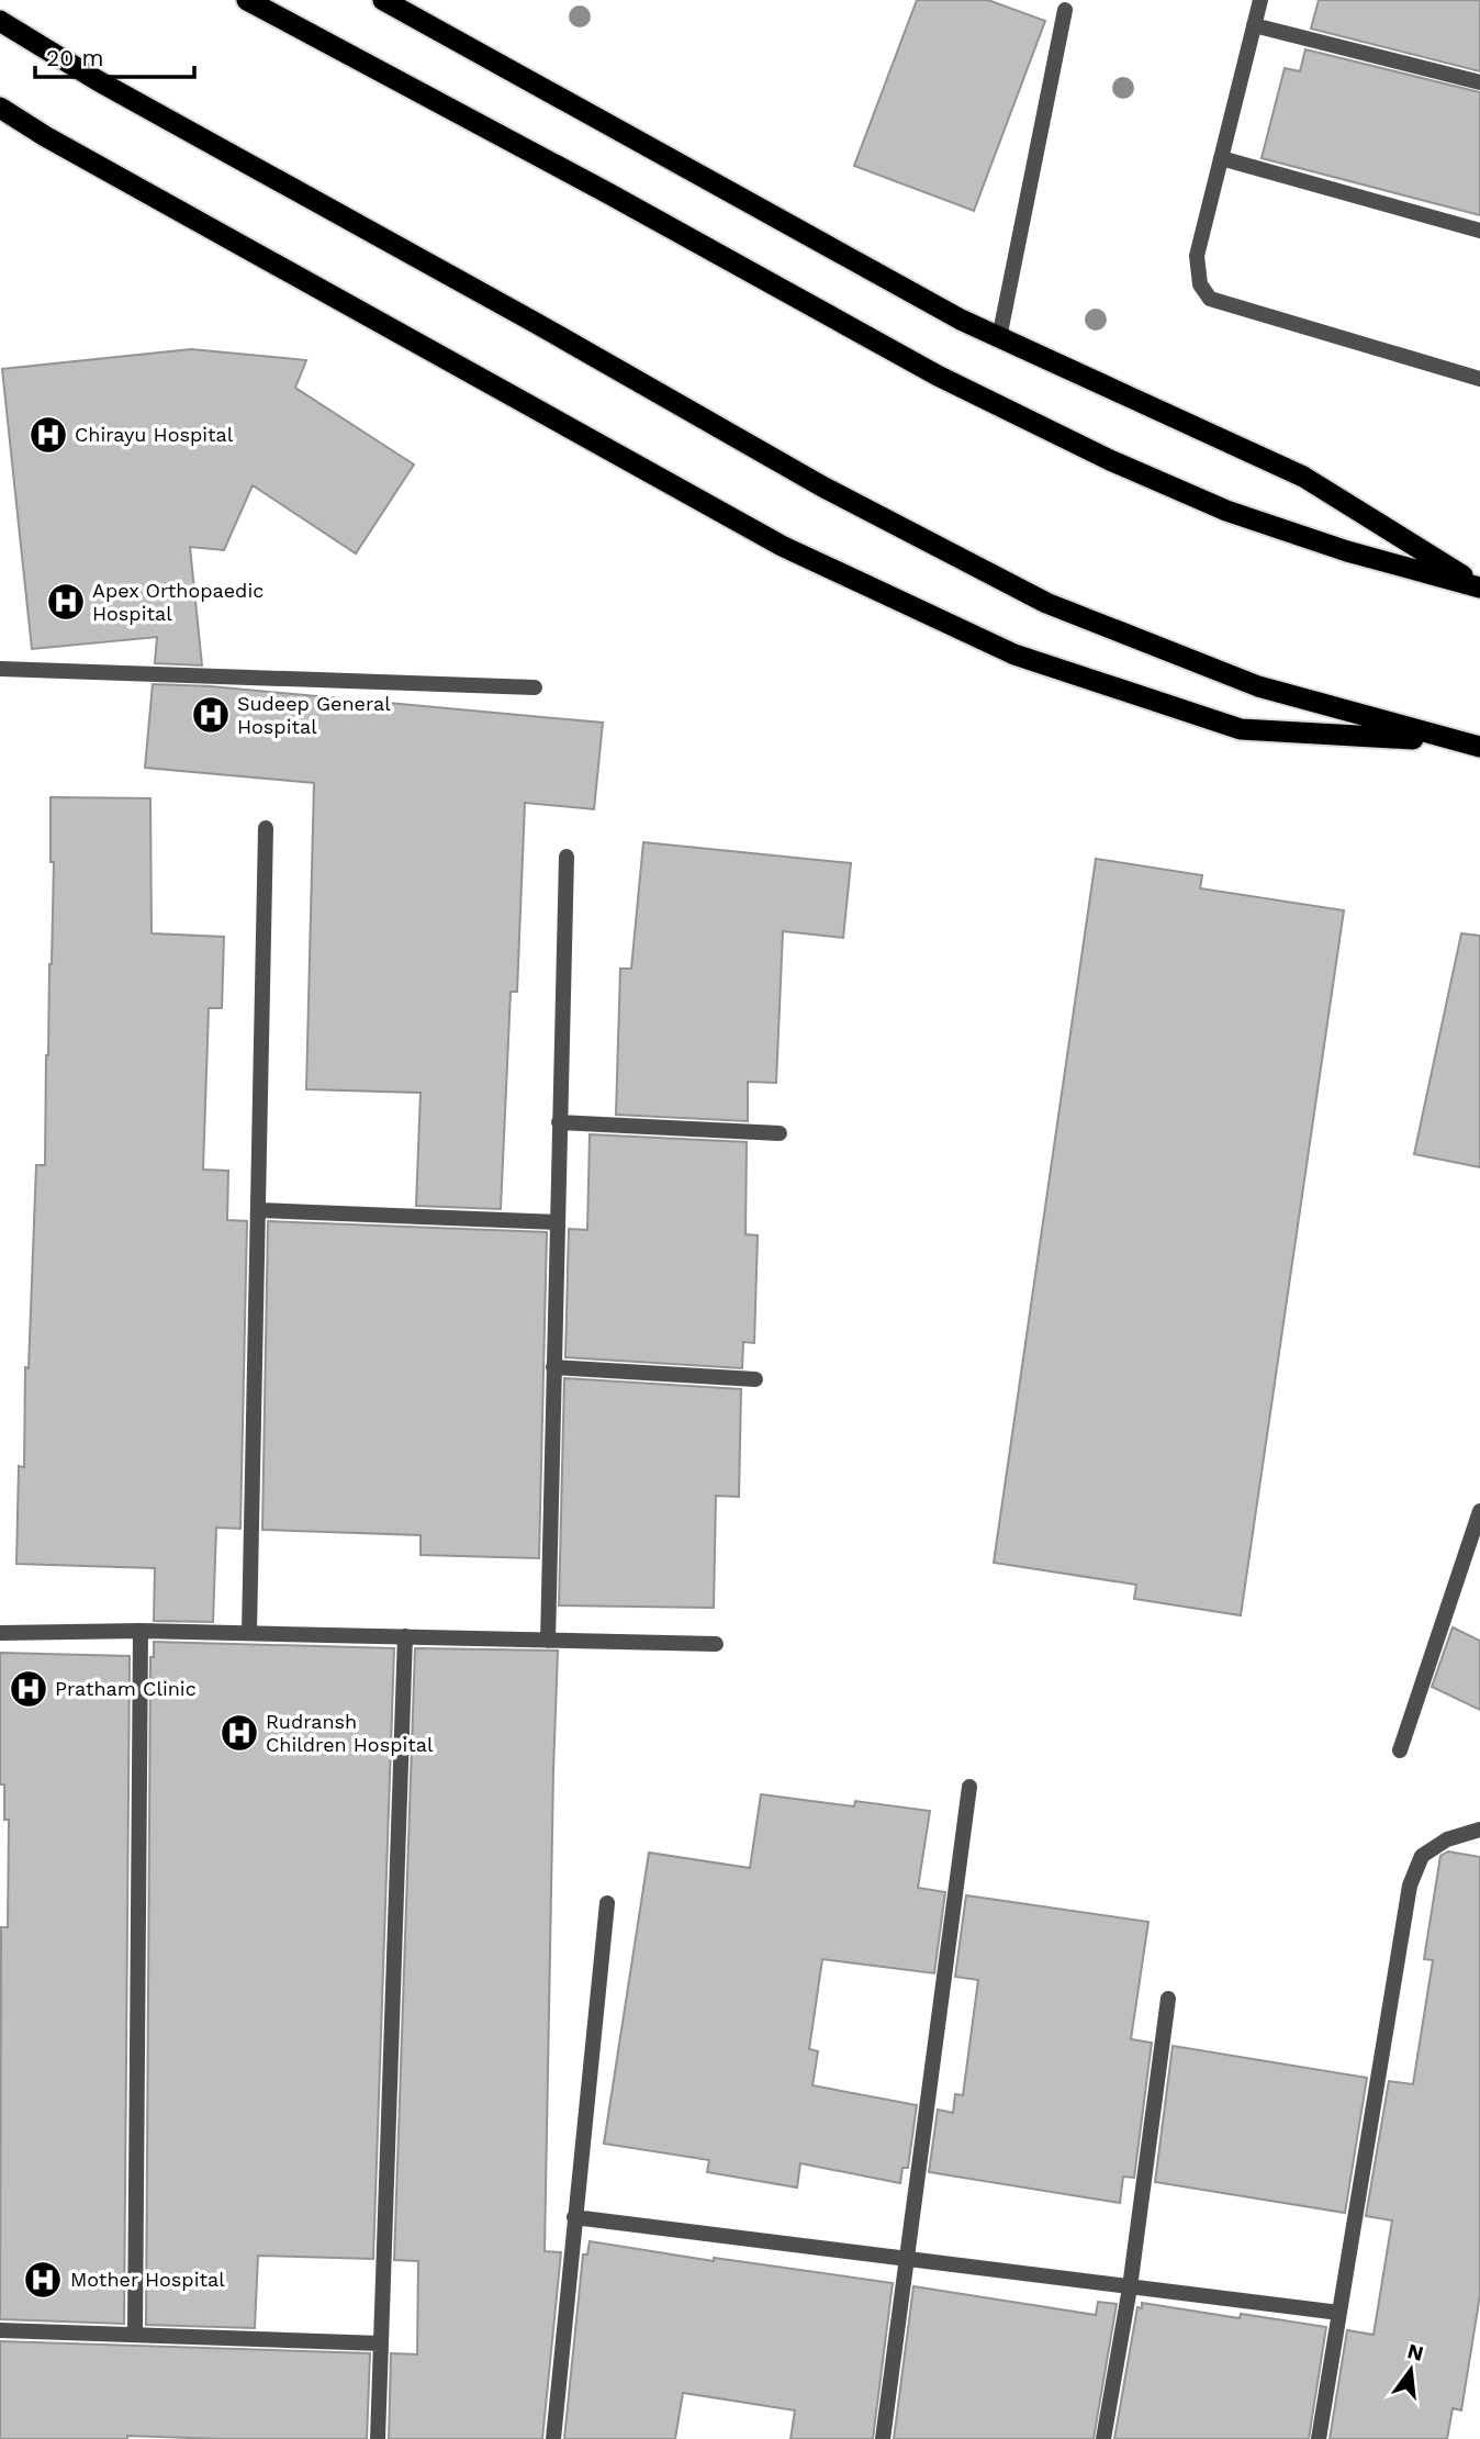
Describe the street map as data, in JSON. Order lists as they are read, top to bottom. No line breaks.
{"places":{"hospital":["Chirayu Hospital","Apex Orthopaedic Hospital","Sudeep General Hospital","Pratham Clinic","Rudransh Children Hospital","Mother Hospital"]},"scale_bar":"20 m","north":"top"}
